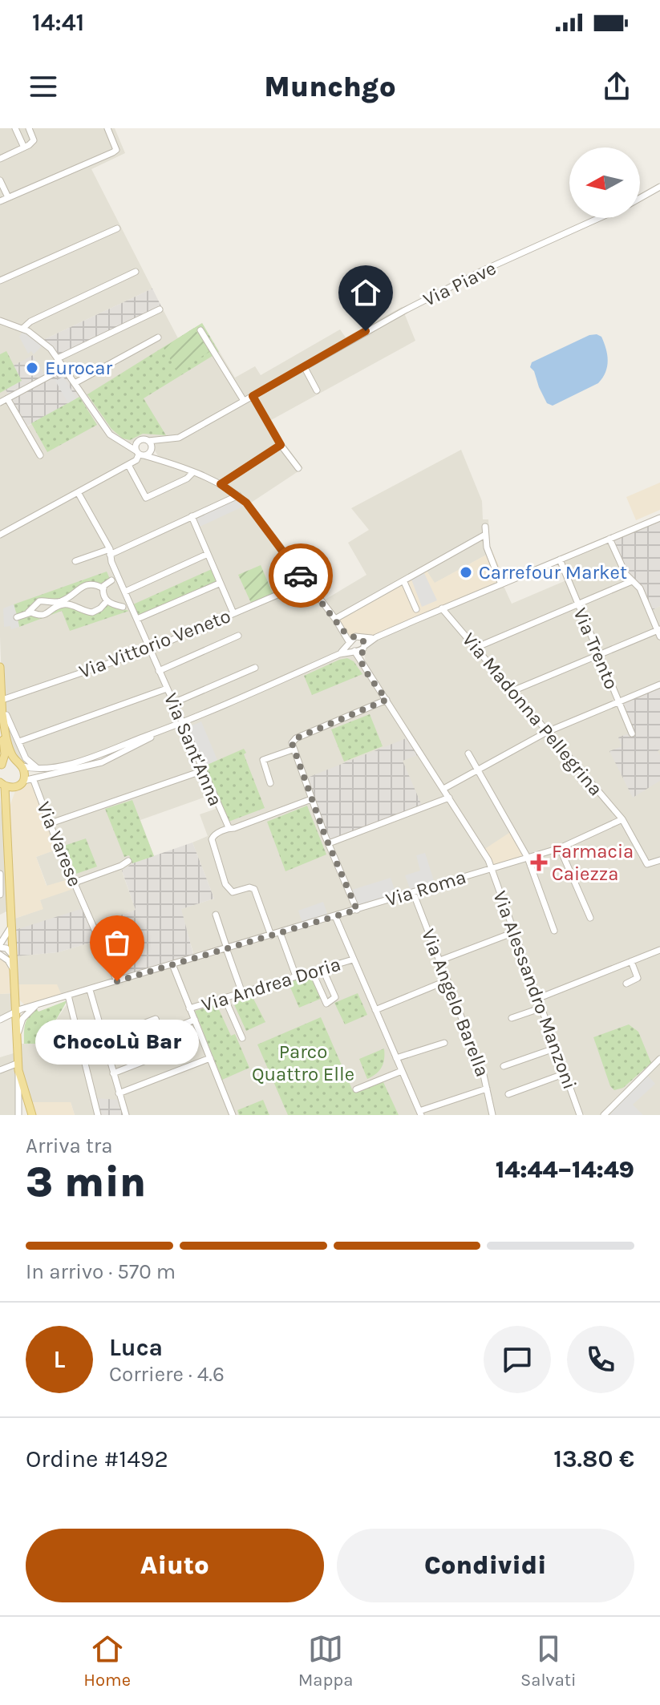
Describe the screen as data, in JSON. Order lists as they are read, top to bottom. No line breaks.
{"streets":{"street":["Via Piave","Via Vittorio Veneto","Via Trento","Via Madonna Pellegrina","Via Sant'Anna","Via Varese","Via Roma","Via Andrea Doria","Via Alessandro Manzoni","Via Angelo Barella"]},"crossings":[["Via Vittorio Veneto","Via Sant'Anna"],["Via Madonna Pellegrina","Via Roma"],["Via Varese","Via Roma"],["Via Roma","Via Alessandro Manzoni"],["Via Roma","Via Angelo Barella"]],"parks":["Parco Quattro Elle"],"places":{"other":["Eurocar","Carrefour Market","ChocoLù Bar"],"health":["Farmacia Caiezza"]},"north":"left","page":{"status":"14:41","header":"Munchgo","bubble":"ChocoLù Bar","heading":["3 min","Arriva tra","14:44–14:49"],"panel":["Luca","Corriere · 4.6","Ordine #1492","13.80 €"],"bar":"In arrivo · 570 m","round":"L","buttons":["Aiuto","Condividi"],"tabs":["Home","Mappa","Salvati"]}}
